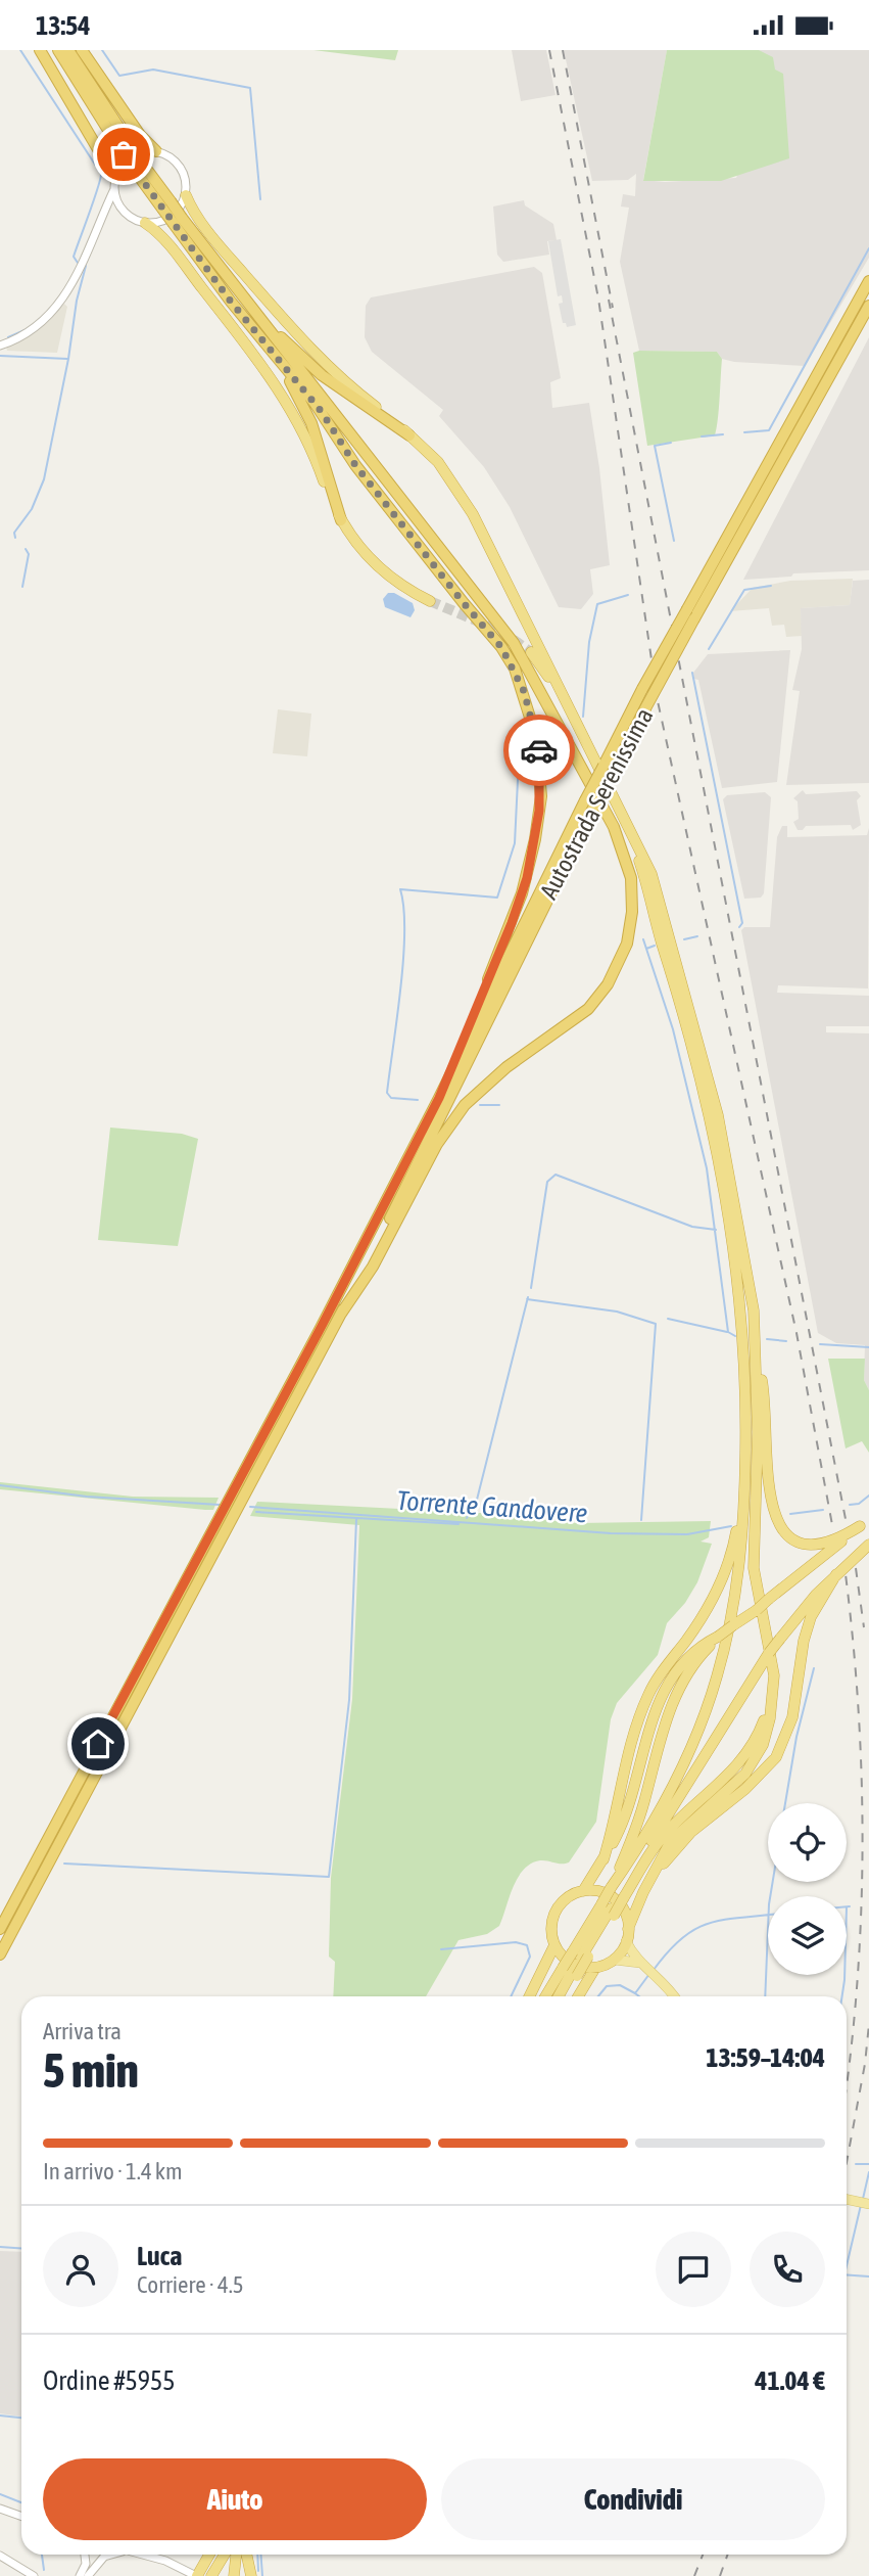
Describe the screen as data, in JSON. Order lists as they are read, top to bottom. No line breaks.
{"streets":{"highway":["Autostrada Serenissima"]},"water":["Torrente Gandovere"],"page":{"status":"13:54","heading":["5 min","Arriva tra","13:59–14:04"],"panel":["Luca","Corriere · 4.5","Ordine #5955","41.04 €"],"bar":"In arrivo · 1.4 km","buttons":["Aiuto","Condividi"]}}
